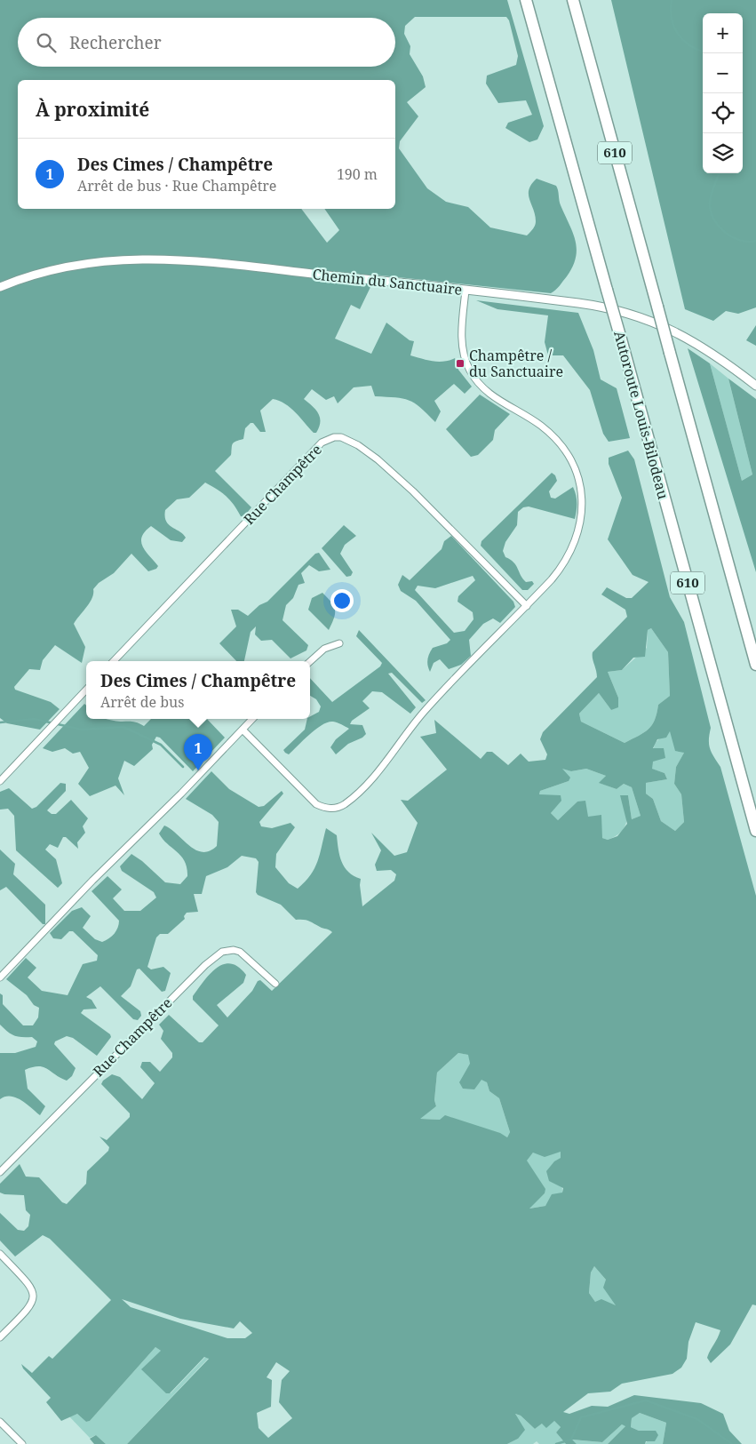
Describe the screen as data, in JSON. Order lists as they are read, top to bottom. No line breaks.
{"streets":{"highway":["610","Autoroute Louis-Bilodeau"],"street":["Chemin du Sanctuaire","Rue Champêtre"]},"places":{"transit":["Champêtre / du Sanctuaire"]},"page":{"map_buttons":["+","−"],"search":"Rechercher","heading":"À proximité","list":[{"mark":"1","name":"Des Cimes / Champêtre","note":"Arrêt de bus · Rue Champêtre","value":"190 m"}],"popup":["Des Cimes / Champêtre","Arrêt de bus"],"pins":"1"}}
